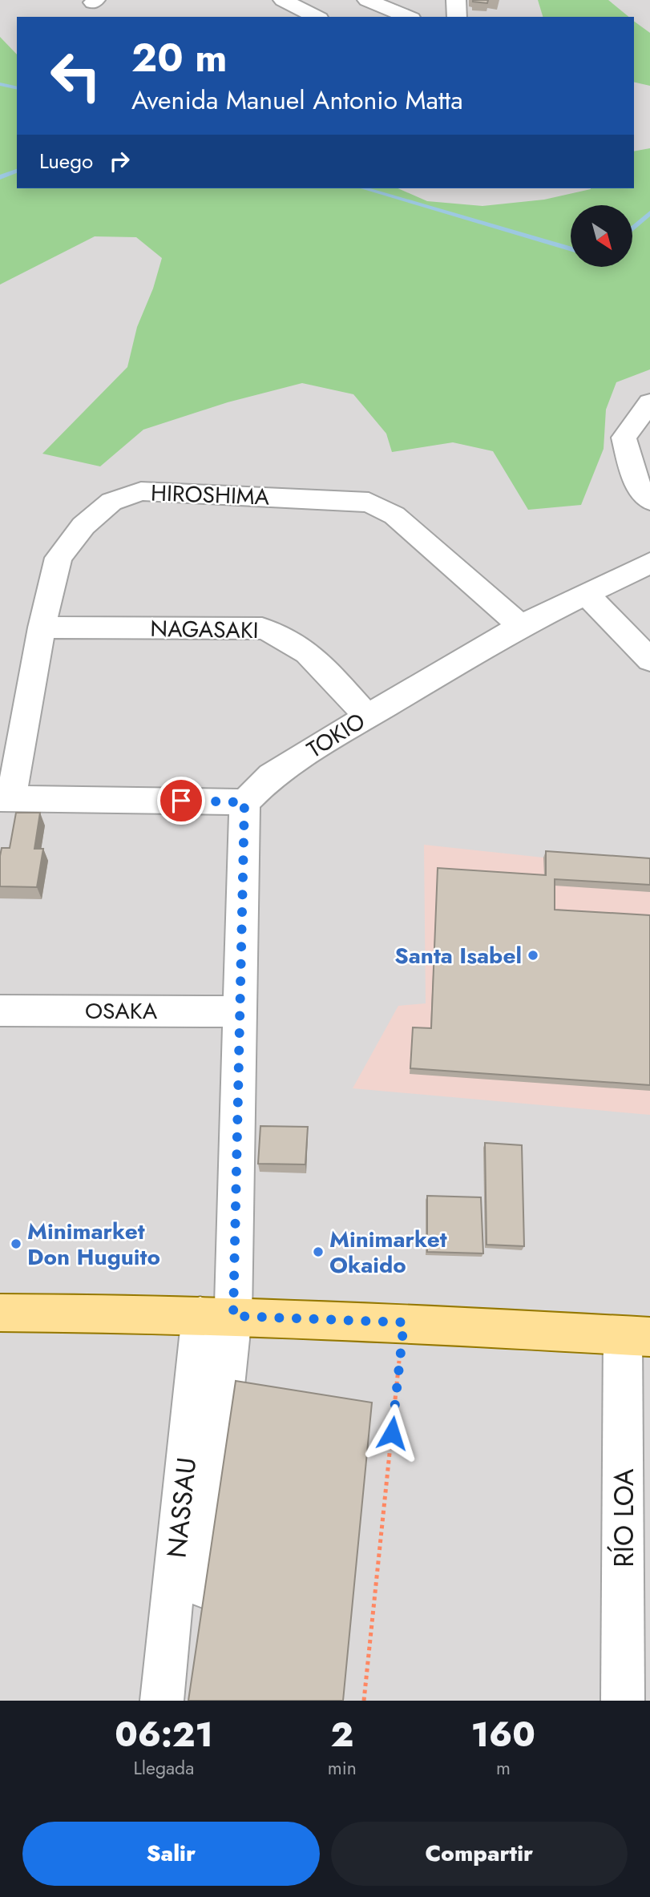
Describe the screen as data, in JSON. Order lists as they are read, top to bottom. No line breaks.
{"streets":{"street":["HIROSHIMA","NAGASAKI","TOKIO","OSAKA","NASSAU","RÍO LOA"]},"crossings":[["HIROSHIMA","NAGASAKI"],["HIROSHIMA","TOKIO"],["NAGASAKI","TOKIO"]],"places":["Santa Isabel","Minimarket Don Huguito","Minimarket Okaido"],"north":"bottom right","page":{"turn":["20 m","Avenida Manuel Antonio Matta"],"then":"Luego","eta":["06:21","Llegada","2","min","160","m"],"buttons":["Salir","Compartir"]}}
